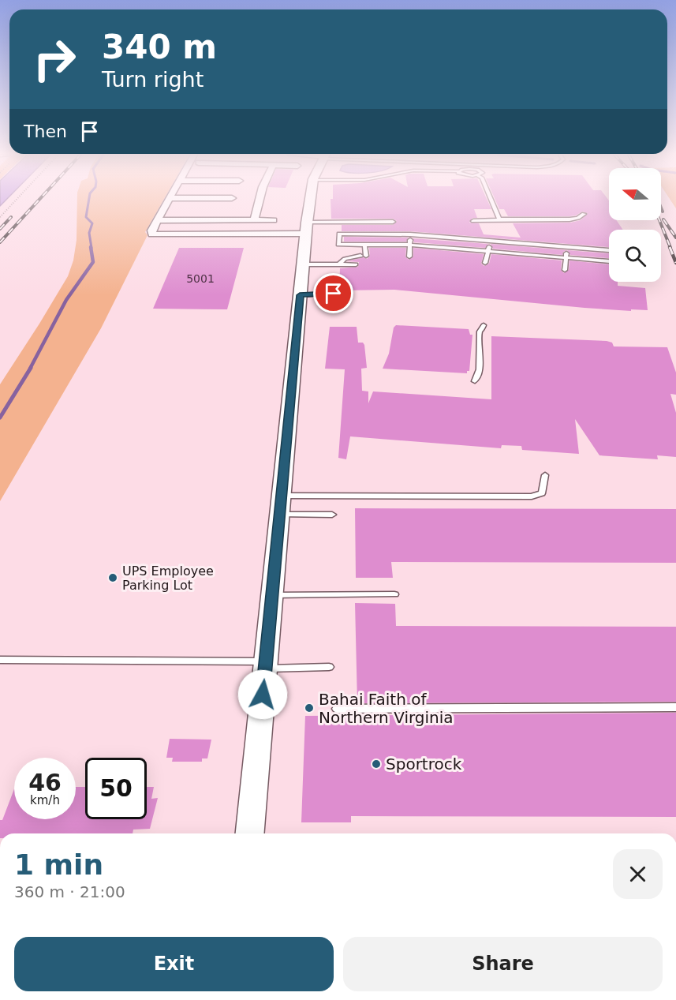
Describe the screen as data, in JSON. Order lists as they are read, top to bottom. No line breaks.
{"places":["UPS Employee Parking Lot","Bahai Faith of Northern Virginia","Sportrock"],"house_numbers":["5001"],"north":"left","page":{"turn":["340 m","Turn right"],"then":"Then","speed":"46 km/h","limit":"50","heading":["1 min","360 m · 21:00"],"buttons":["Exit","Share"]}}
